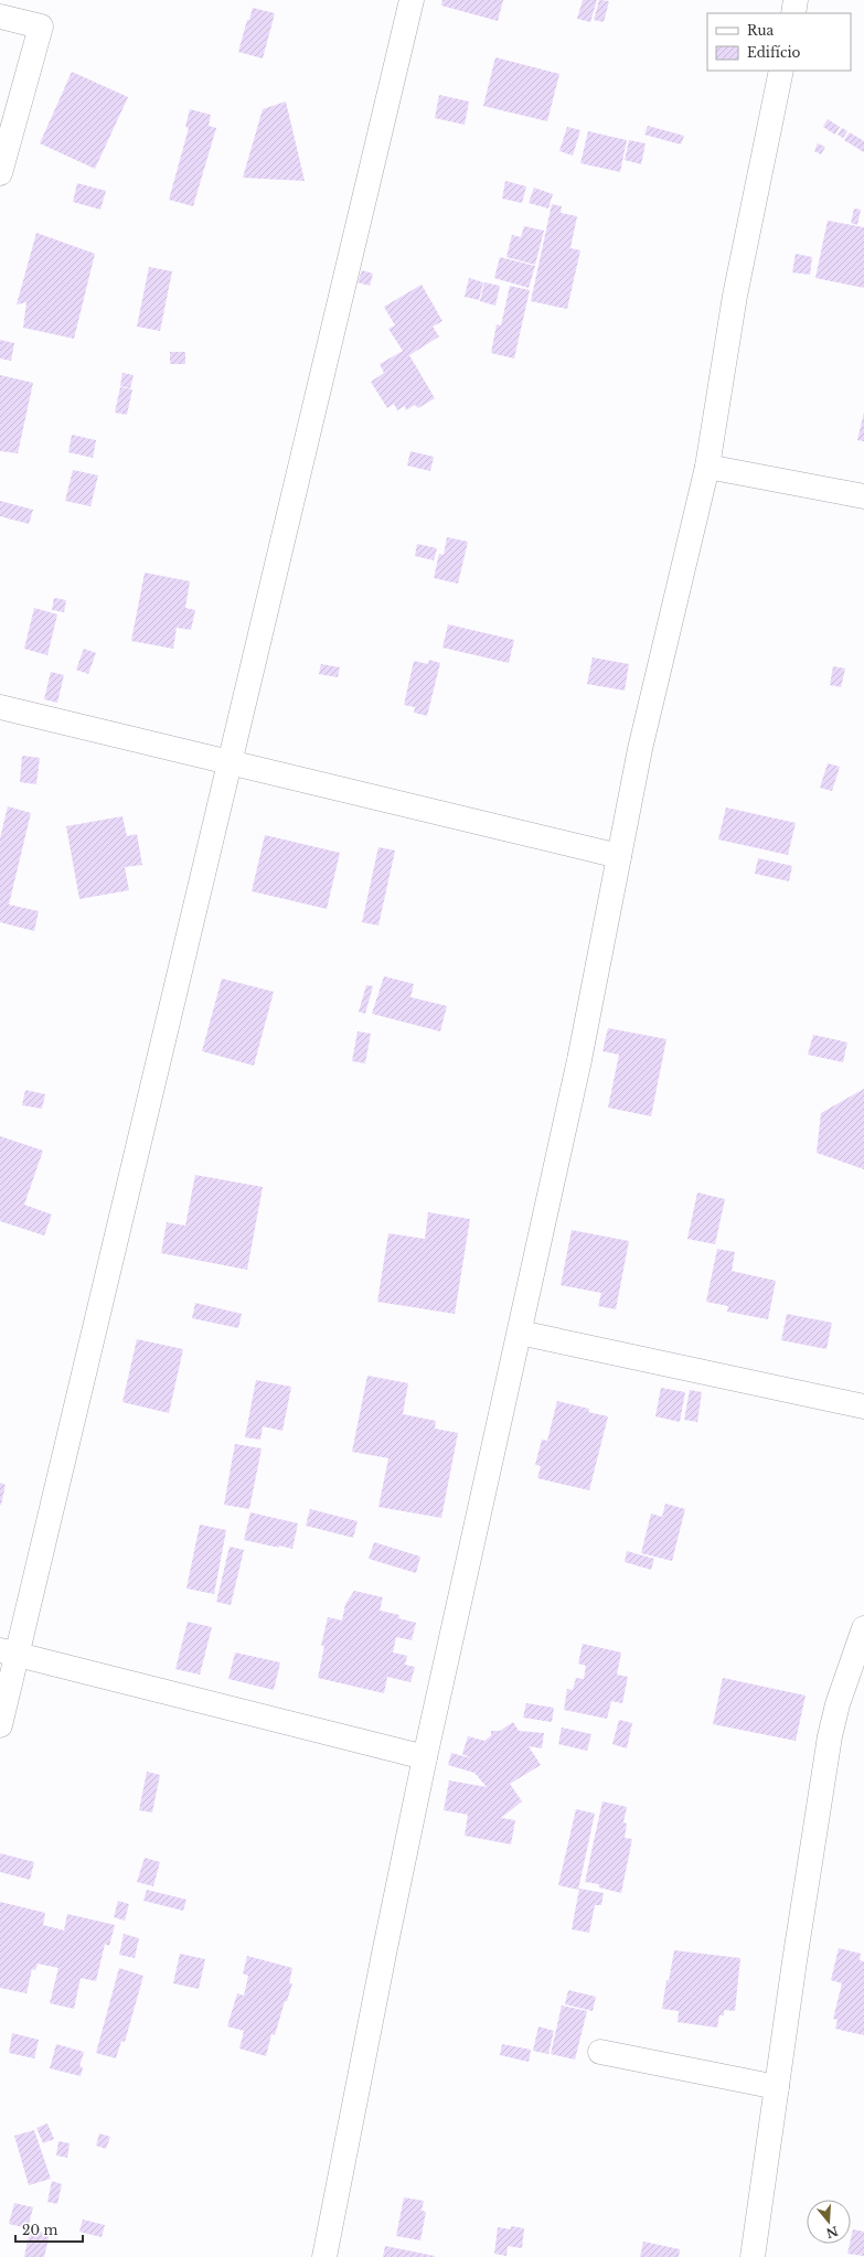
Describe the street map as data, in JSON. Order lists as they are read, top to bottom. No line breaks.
{"legend":["Rua","Edifício"],"scale_bar":"20 m","north":"bottom"}
